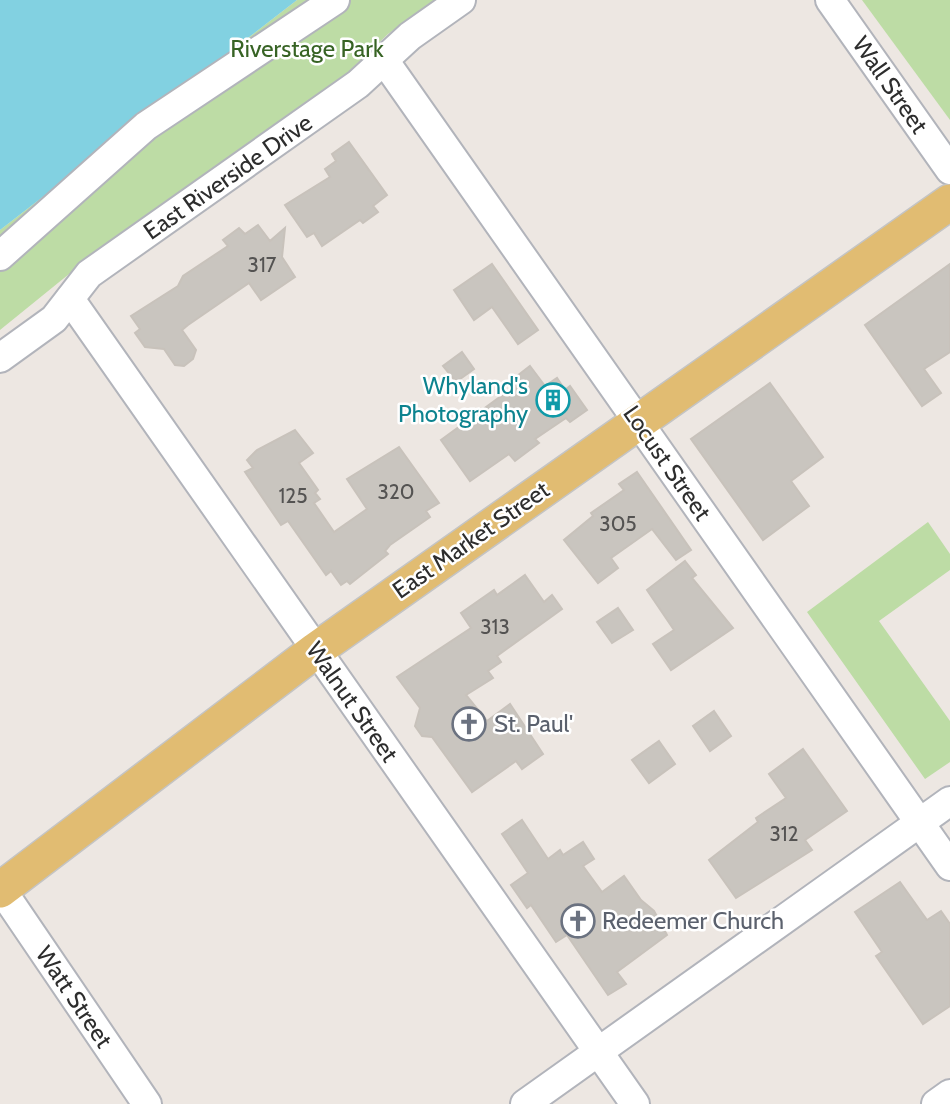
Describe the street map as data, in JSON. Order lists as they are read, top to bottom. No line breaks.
{"streets":{"main road":["East Market Street"],"street":["Wall Street","East Riverside Drive","Locust Street","Walnut Street","Watt Street"]},"crossings":[["East Riverside Drive","Locust Street"],["East Riverside Drive","Walnut Street"],["Locust Street","East Market Street"],["East Market Street","Walnut Street"],["East Market Street","Watt Street"]],"parks":["Riverstage Park"],"places":{"building":["Whyland's Photography"],"church":["St. Paul'","Redeemer Church"]},"house_numbers":["317","320","125","305","313","312"]}
